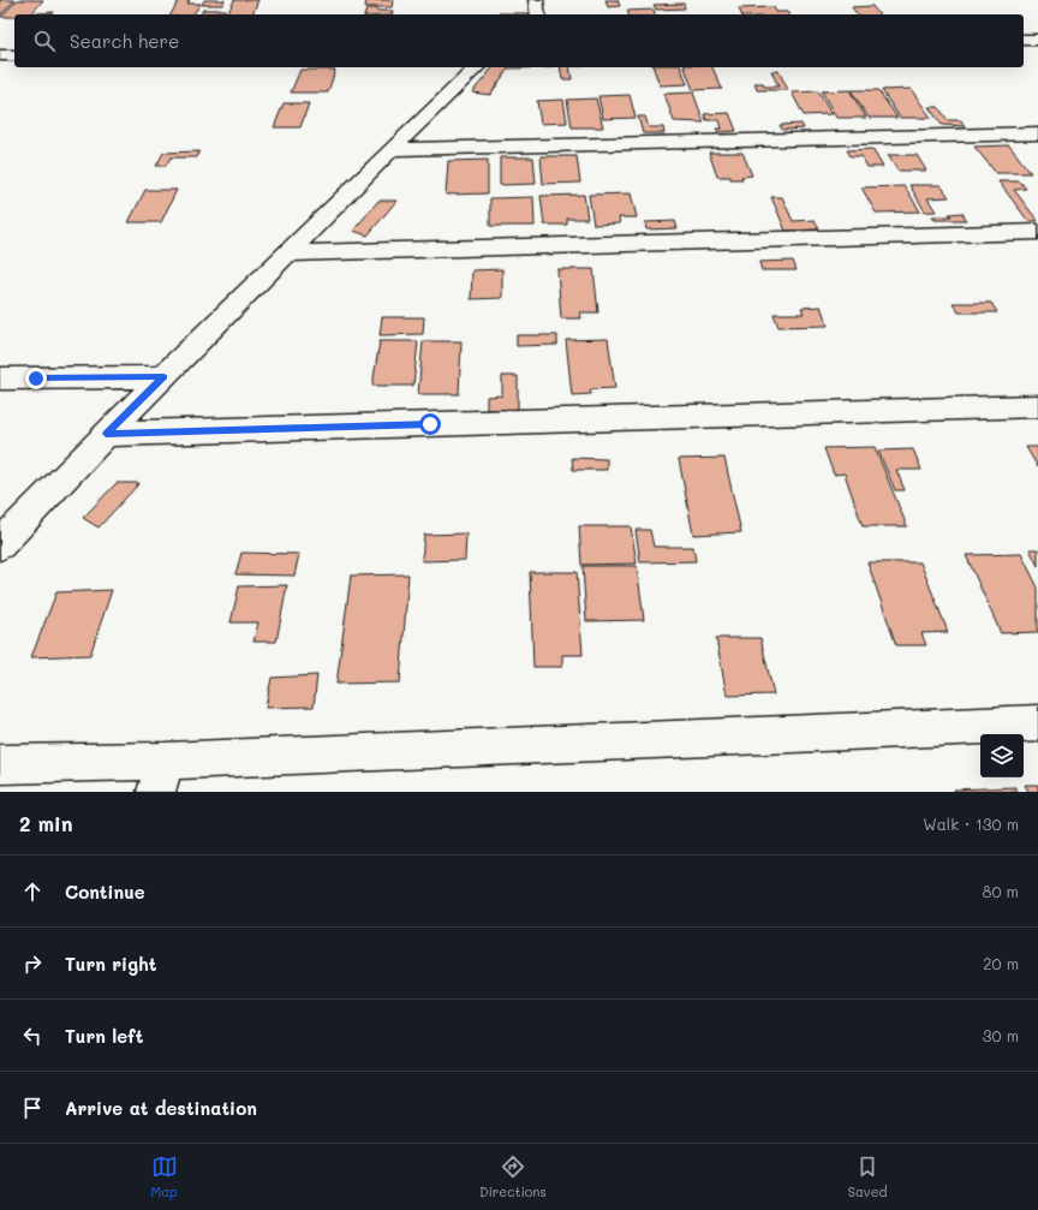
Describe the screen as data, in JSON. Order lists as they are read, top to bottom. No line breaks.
{"page":{"search":"Search here","heading":["2 min","Walk · 130 m"],"list":[["Continue","80 m"],["Turn right","20 m"],["Turn left","30 m"],"Arrive at destination"],"nav":["Map","Directions","Saved"]}}
